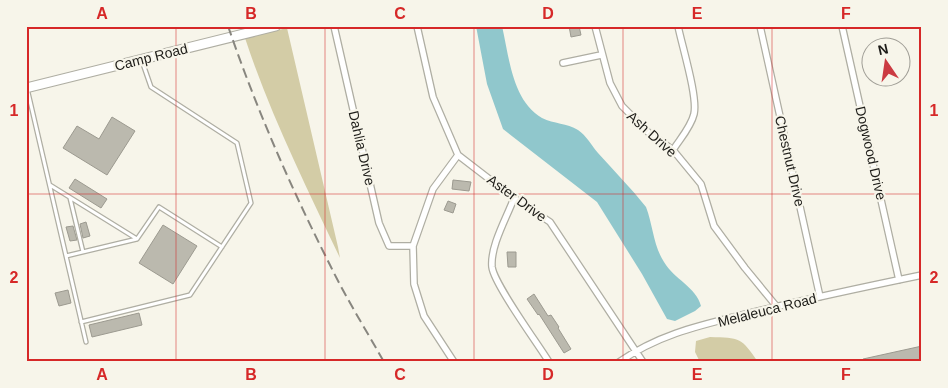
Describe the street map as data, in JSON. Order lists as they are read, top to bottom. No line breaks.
{"streets":{"street":["Camp Road","Ash Drive","Dahlia Drive","Dogwood Drive","Chestnut Drive","Aster Drive","Melaleuca Road"]},"crossings":[["Ash Drive","Melaleuca Road"],["Dogwood Drive","Melaleuca Road"],["Chestnut Drive","Melaleuca Road"],["Aster Drive","Melaleuca Road"]],"north":"top","grid":{"columns":["A","B","C","D","E","F"],"rows":["1","2"]}}
